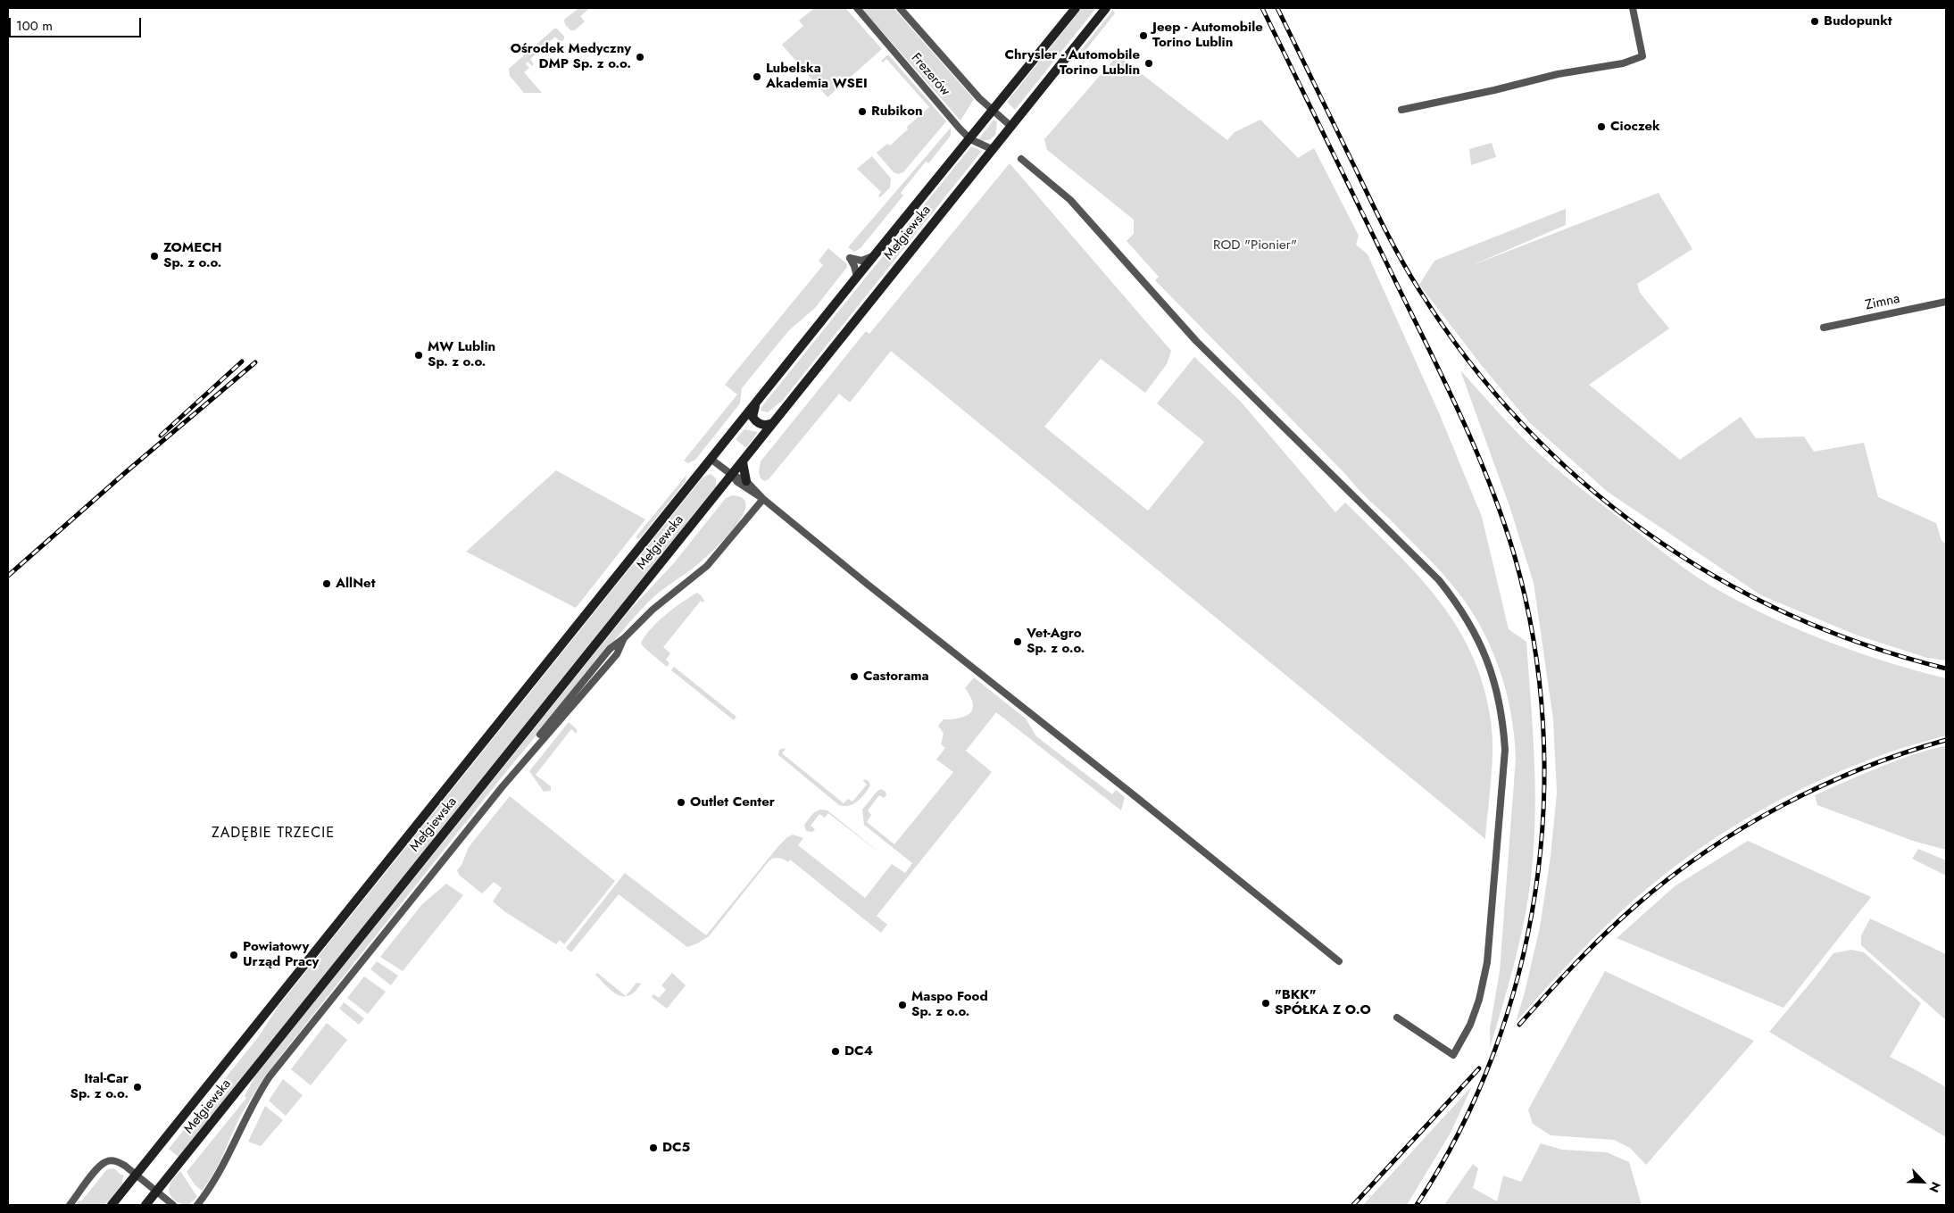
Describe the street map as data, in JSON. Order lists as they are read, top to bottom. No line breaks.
{"streets":{"main road":["Mełgiewska"],"street":["Frezerów","Zimna"]},"crossings":[["Frezerów","Mełgiewska"]],"districts":["ZADĘBIE TRZECIE"],"parks":["ROD \"Pionier\""],"places":["Budopunkt","Jeep - Automobile Torino Lublin","Ośrodek Medyczny DMP Sp. z o.o.","Chrysler - Automobile Torino Lublin","Lubelska Akademia WSEI","Rubikon","Cioczek","ZOMECH Sp. z o.o.","MW Lublin Sp. z o.o.","AllNet","Vet-Agro Sp. z o.o.","Castorama","Outlet Center","Powiatowy Urząd Pracy","\"BKK\" SPÓŁKA Z O.O","Maspo Food Sp. z o.o.","DC4","Ital-Car Sp. z o.o.","DC5"],"scale_bar":"100 m","north":"bottom right"}
